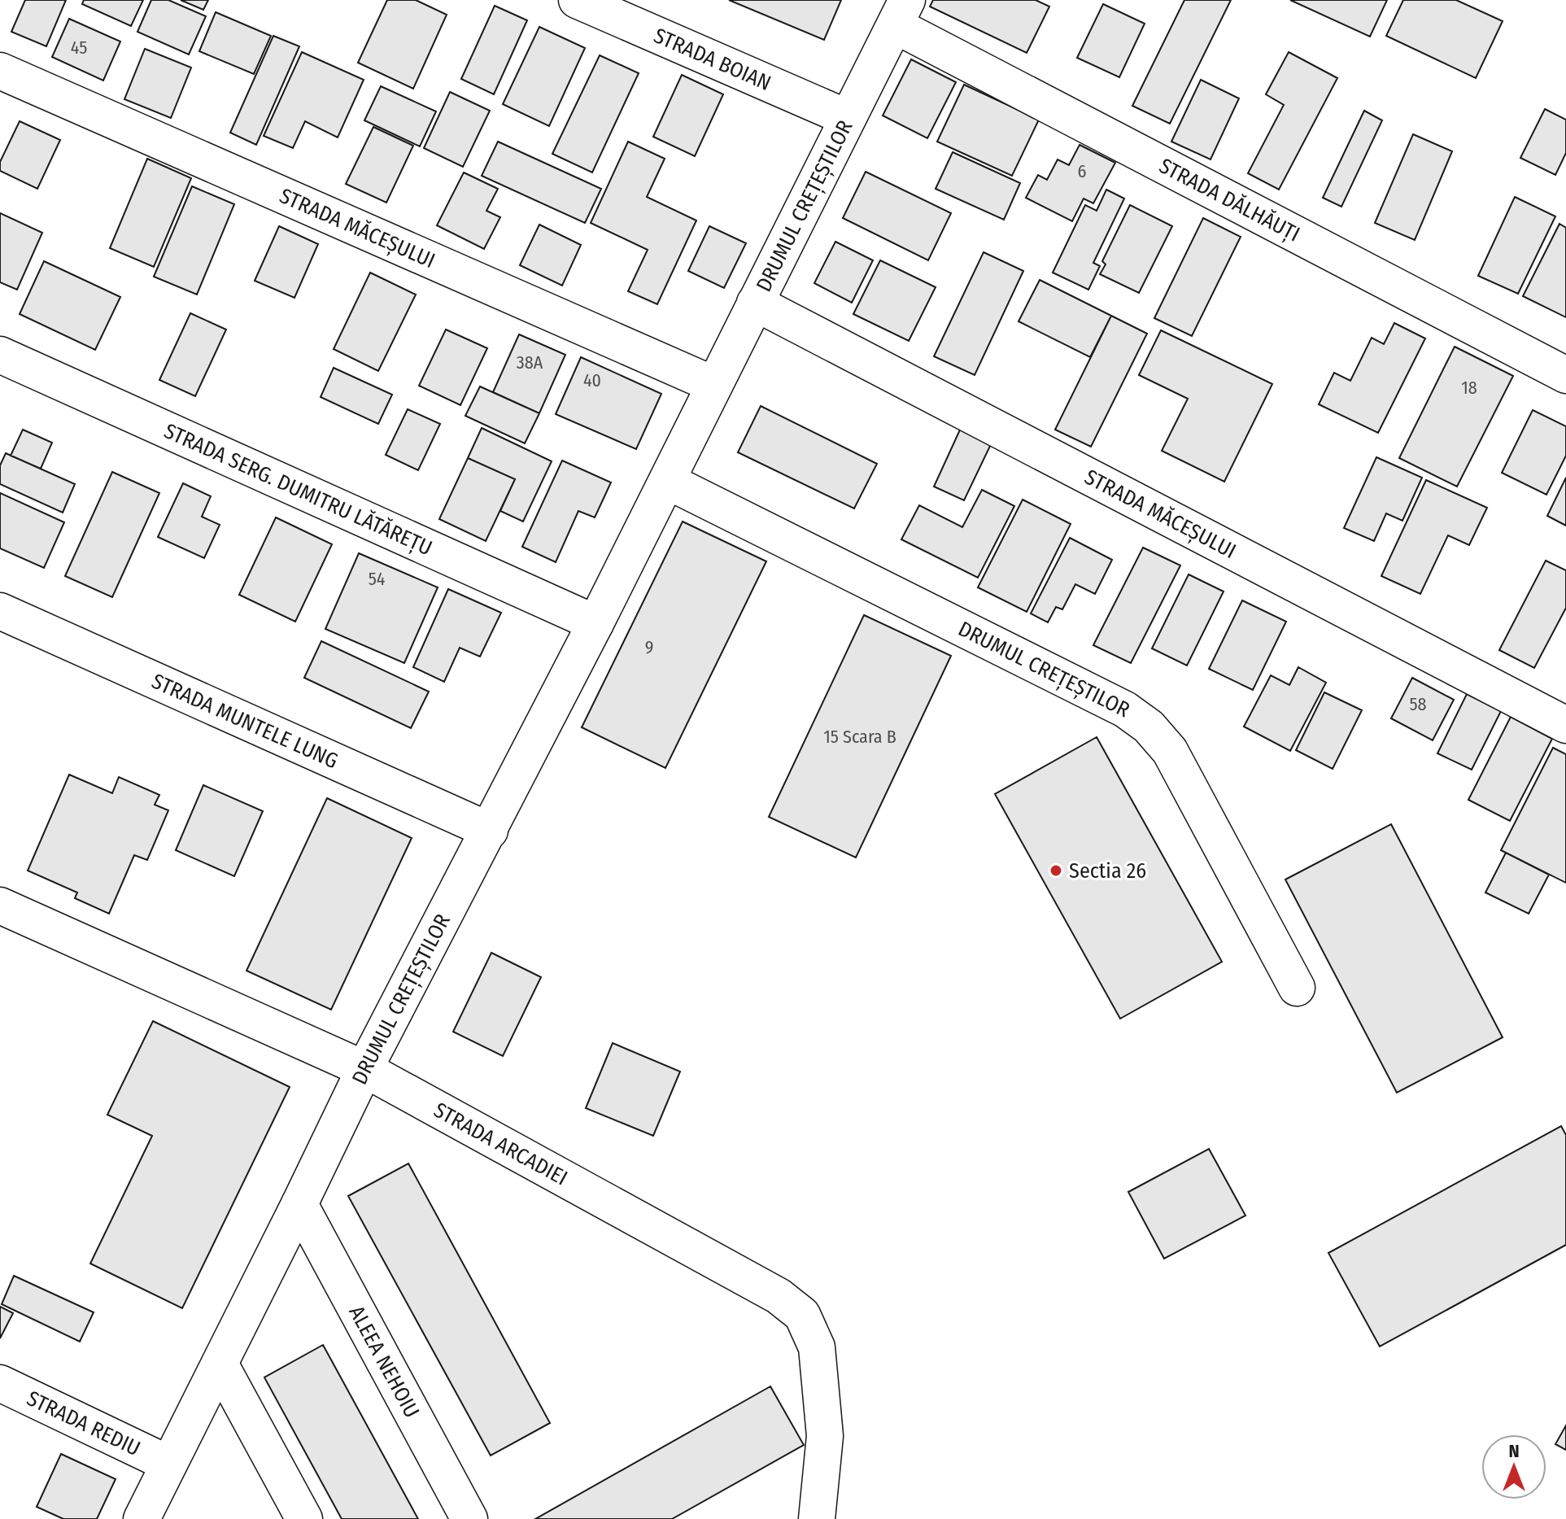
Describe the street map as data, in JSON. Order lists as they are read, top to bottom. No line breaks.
{"streets":{"street":["STRADA BOIAN","STRADA DĂLHĂUȚI","DRUMUL CREȚEȘTILOR","STRADA MĂCEȘULUI","STRADA SERG. DUMITRU LĂTĂREȚU","STRADA MUNTELE LUNG","STRADA ARCADIEI","ALEEA NEHOIU","STRADA REDIU"]},"crossings":[["STRADA BOIAN","DRUMUL CREȚEȘTILOR"],["STRADA DĂLHĂUȚI","DRUMUL CREȚEȘTILOR"],["DRUMUL CREȚEȘTILOR","STRADA MĂCEȘULUI"],["DRUMUL CREȚEȘTILOR","STRADA SERG. DUMITRU LĂTĂREȚU"],["DRUMUL CREȚEȘTILOR","STRADA MUNTELE LUNG"],["DRUMUL CREȚEȘTILOR","STRADA ARCADIEI"],["DRUMUL CREȚEȘTILOR","ALEEA NEHOIU"],["DRUMUL CREȚEȘTILOR","STRADA REDIU"]],"places":["Sectia 26"],"house_numbers":["45","6","38A","40","18","54","9","58","15 Scara B"],"north":"top"}
